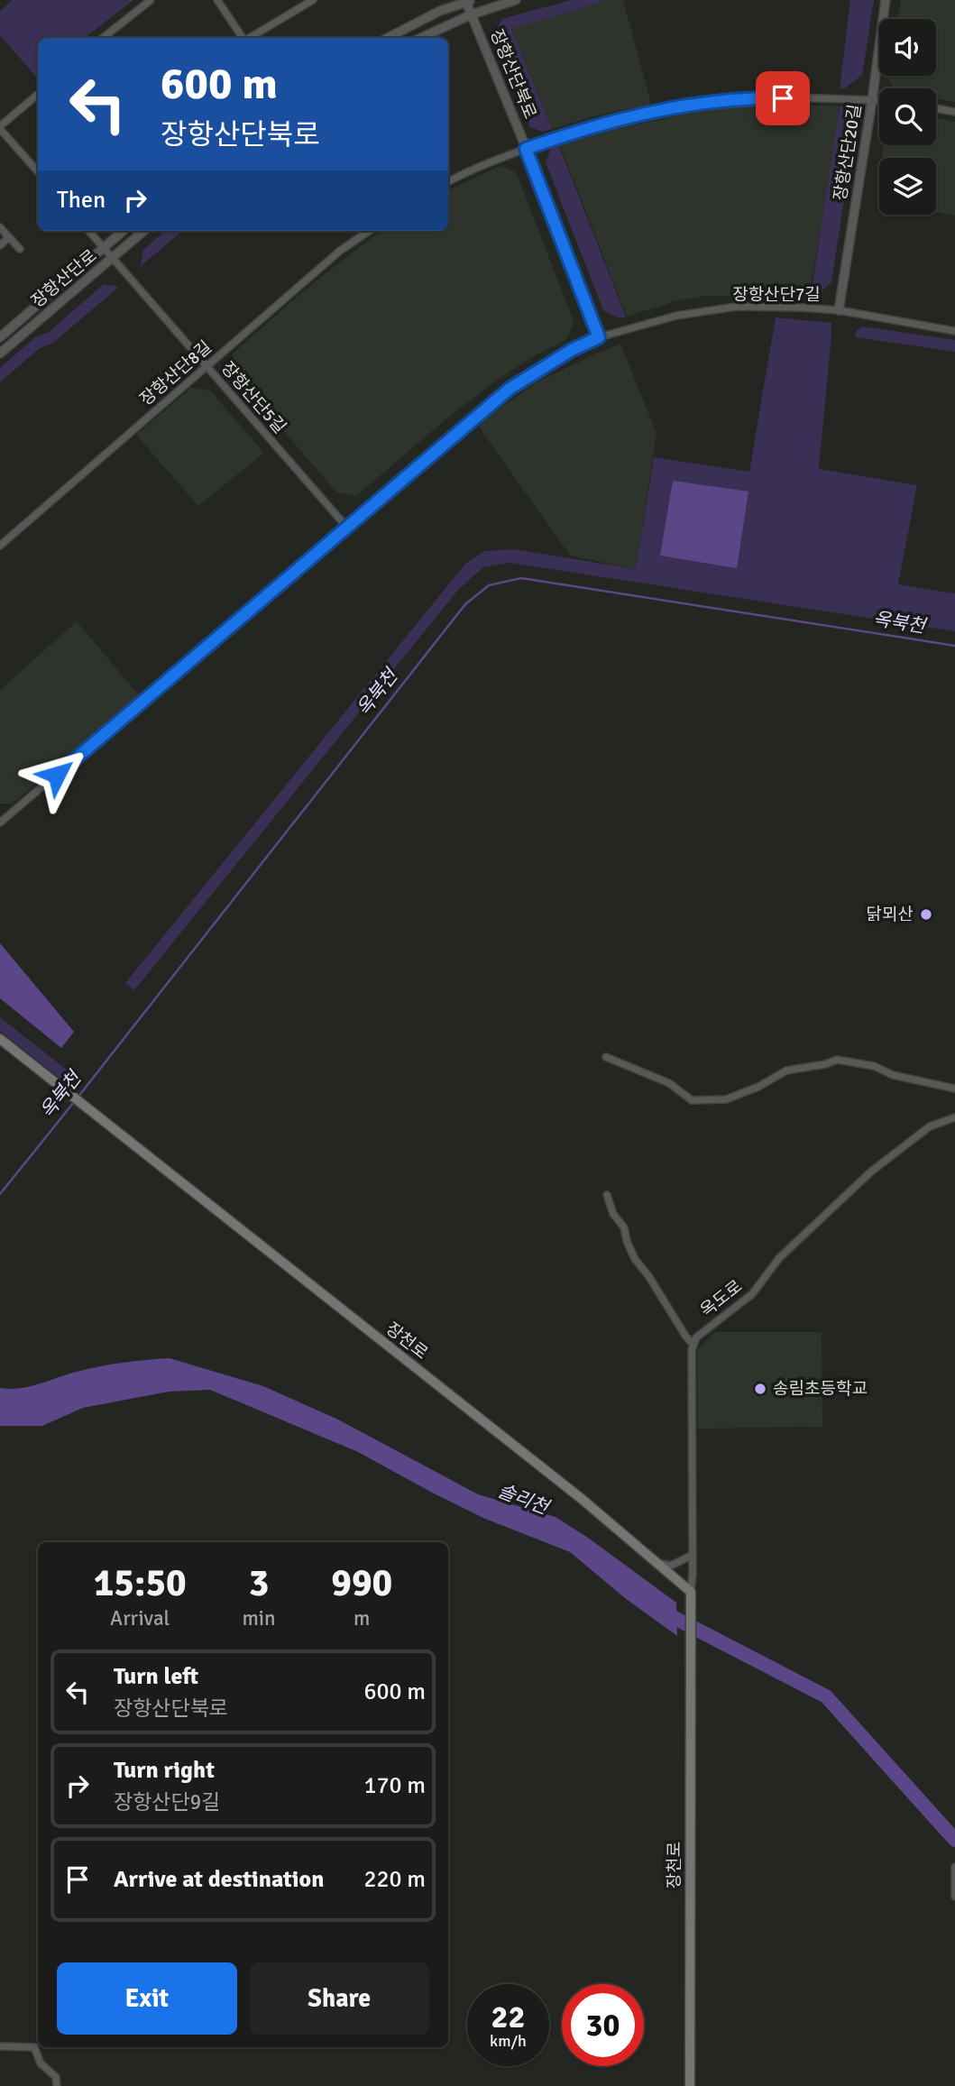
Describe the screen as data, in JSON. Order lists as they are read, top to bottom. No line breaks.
{"streets":{"main road":["장천로"],"street":["장항산단북로","장항산단20길","장항산단로","장항산단7길","장항산단8길","장항산단5길","옥도로"]},"crossings":[["장항산단북로","장항산단7길"],["장항산단20길","장항산단7길"],["장항산단로","장항산단5길"],["장항산단7길","장항산단5길"],["장항산단8길","장항산단5길"]],"water":["옥북천","솔리천"],"places":["닭뫼산","송림초등학교"],"page":{"turn":["600 m","장항산단북로"],"then":"Then","eta":["15:50","Arrival","3","min","990","m"],"list":[{"name":"Turn left","note":"장항산단북로","value":"600 m"},{"name":"Turn right","note":"장항산단9길","value":"170 m"},{"name":"Arrive at destination","value":"220 m"}],"buttons":["Exit","Share"],"speed":"22 km/h","limit":"30"}}
